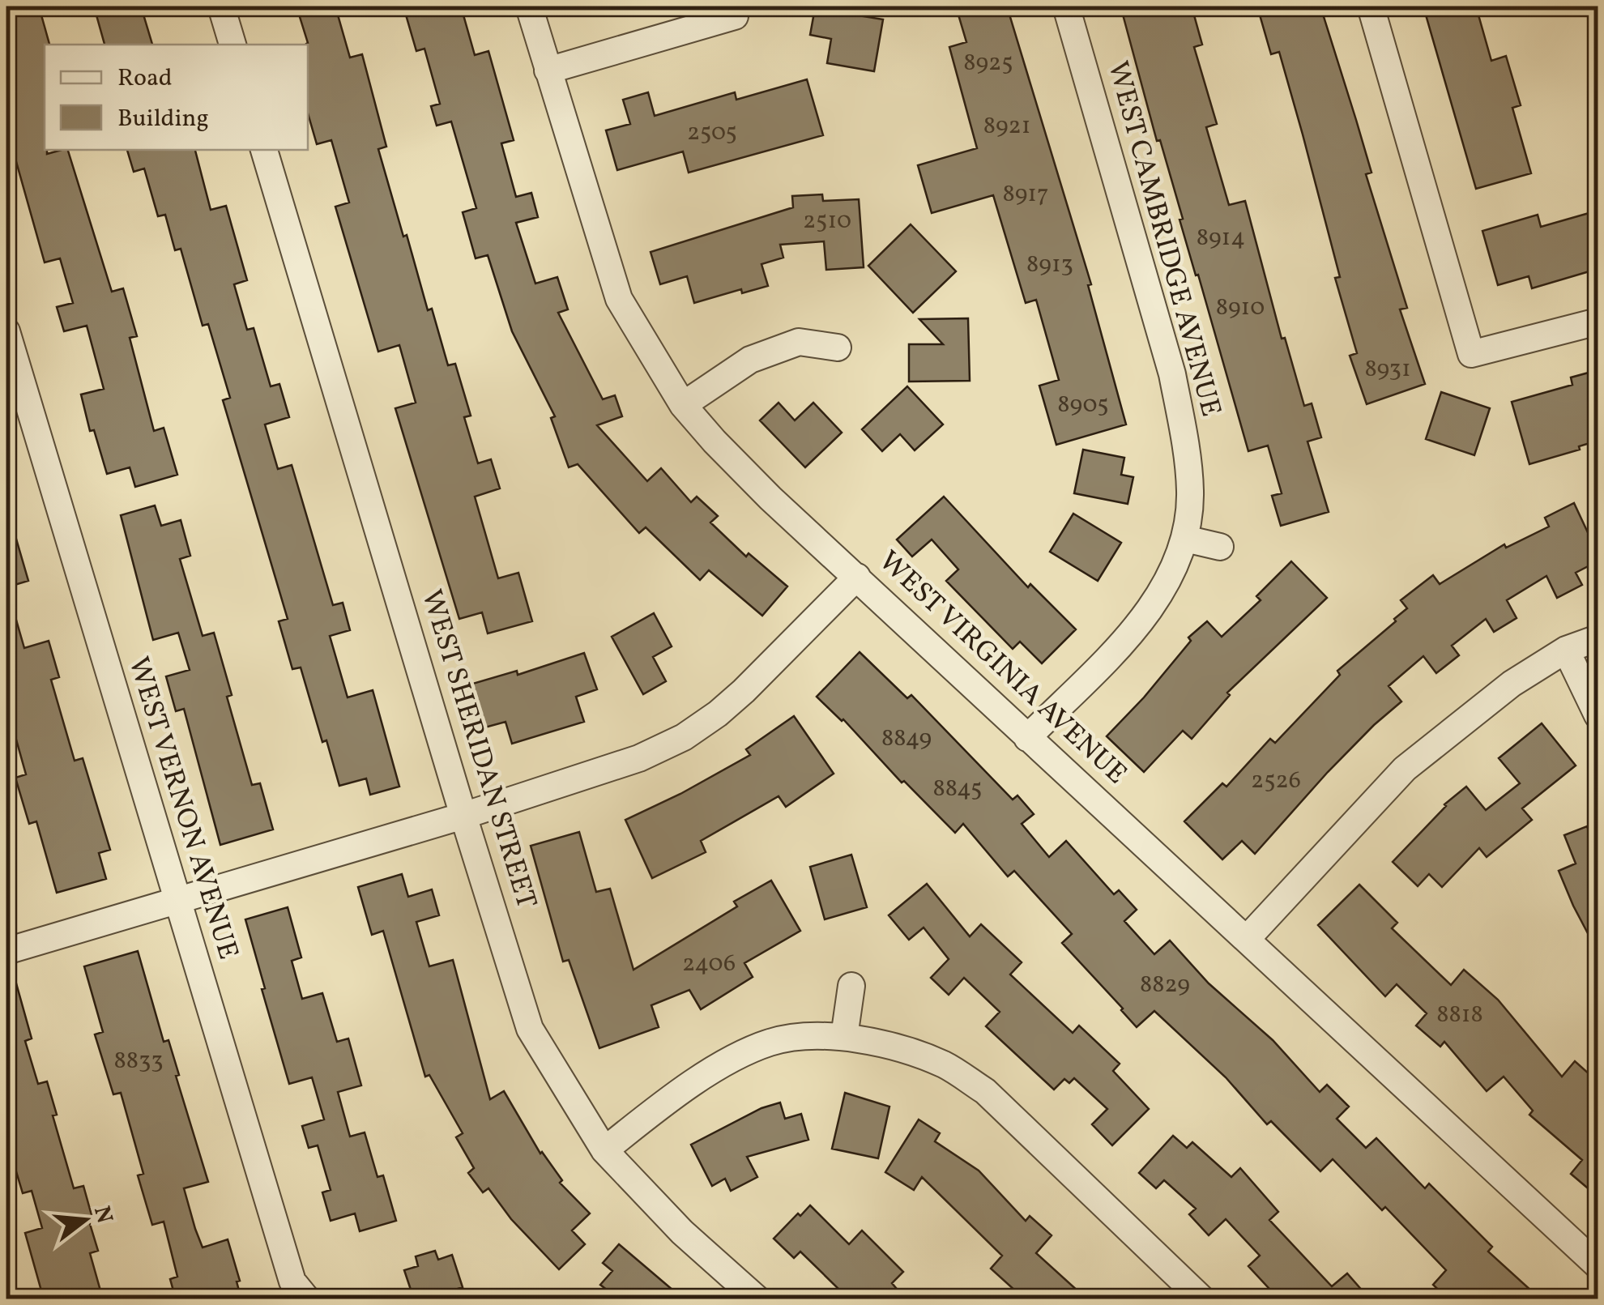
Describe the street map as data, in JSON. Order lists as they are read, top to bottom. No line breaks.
{"streets":{"street":["WEST CAMBRIDGE AVENUE","WEST VIRGINIA AVENUE","WEST SHERIDAN STREET","WEST VERNON AVENUE"]},"crossings":[["WEST CAMBRIDGE AVENUE","WEST VIRGINIA AVENUE"]],"house_numbers":["8925","8921","2505","8917","2510","8914","8913","8910","8931","8905","8849","2526","8845","2406","8829","8818","8833"],"legend":["Road","Building"],"north":"right"}
